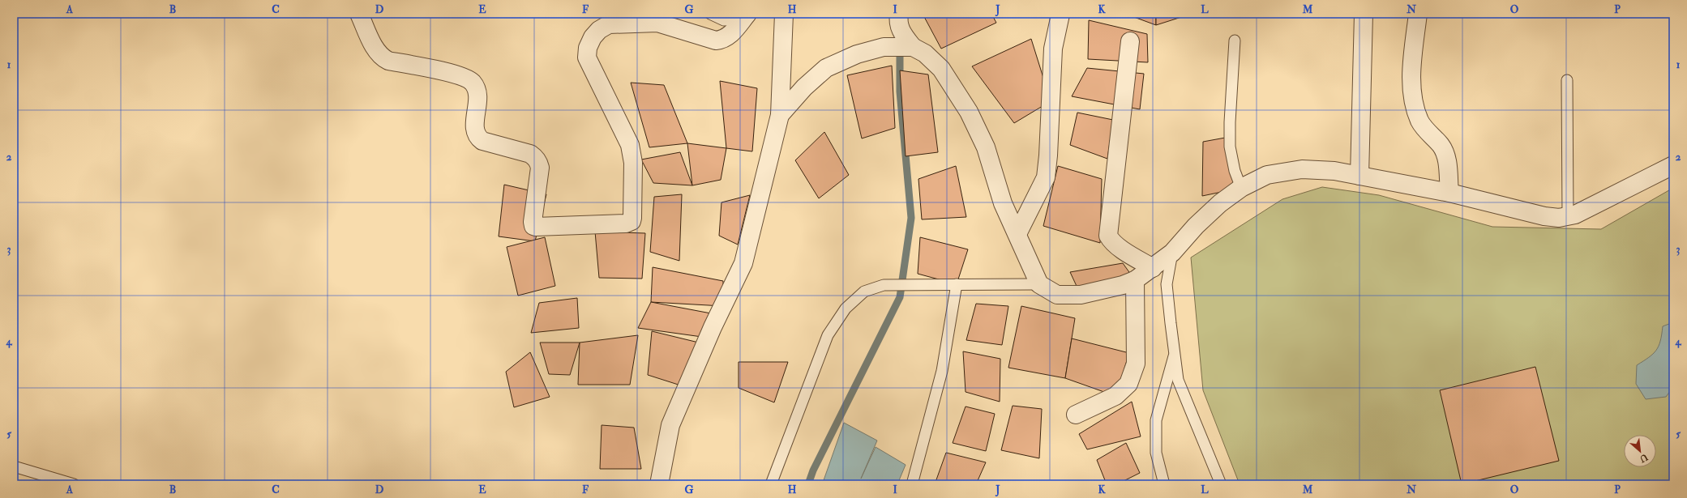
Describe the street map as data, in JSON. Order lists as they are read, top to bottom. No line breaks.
{"north":"bottom right","grid":{"columns":["A","B","C","D","E","F","G","H","I","J","K","L","M","N","O","P"],"rows":["1","2","3","4","5"]}}
